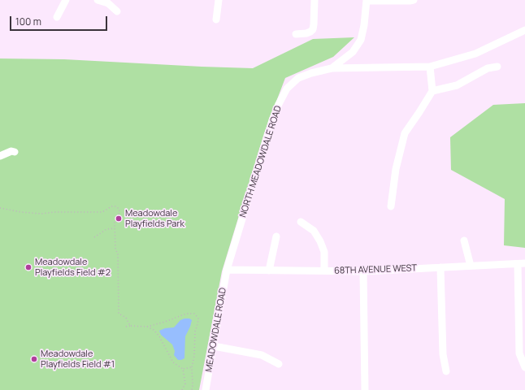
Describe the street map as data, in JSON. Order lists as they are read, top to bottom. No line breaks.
{"streets":{"street":["NORTH MEADOWDALE ROAD","68TH AVENUE WEST","MEADOWDALE ROAD"]},"crossings":[["NORTH MEADOWDALE ROAD","68TH AVENUE WEST"],["NORTH MEADOWDALE ROAD","MEADOWDALE ROAD"],["68TH AVENUE WEST","MEADOWDALE ROAD"]],"places":["Meadowdale Playfields Park","Meadowdale Playfields Field #2","Meadowdale Playfields Field #1"],"scale_bar":"100 m"}
